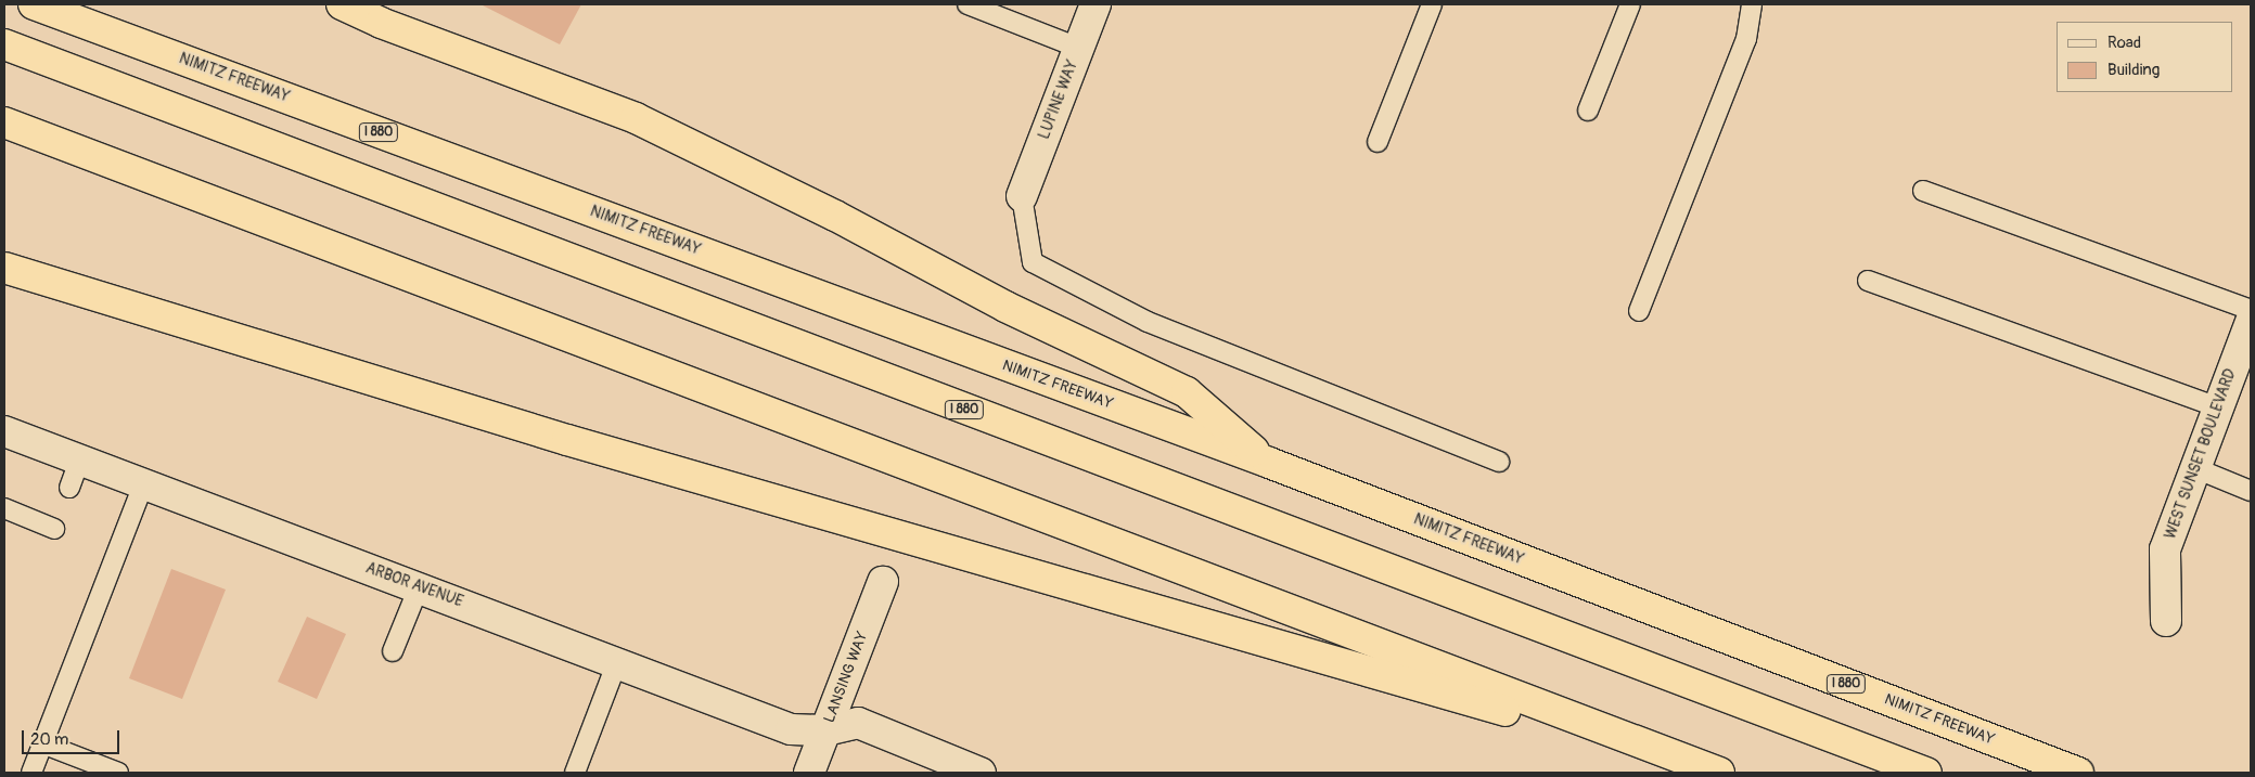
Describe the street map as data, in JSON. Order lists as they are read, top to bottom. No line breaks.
{"streets":{"highway":["NIMITZ FREEWAY","I 880"],"street":["LUPINE WAY","WEST SUNSET BOULEVARD","ARBOR AVENUE","LANSING WAY"]},"crossings":[["ARBOR AVENUE","LANSING WAY"]],"legend":["Road","Building"],"scale_bar":"20 m"}
